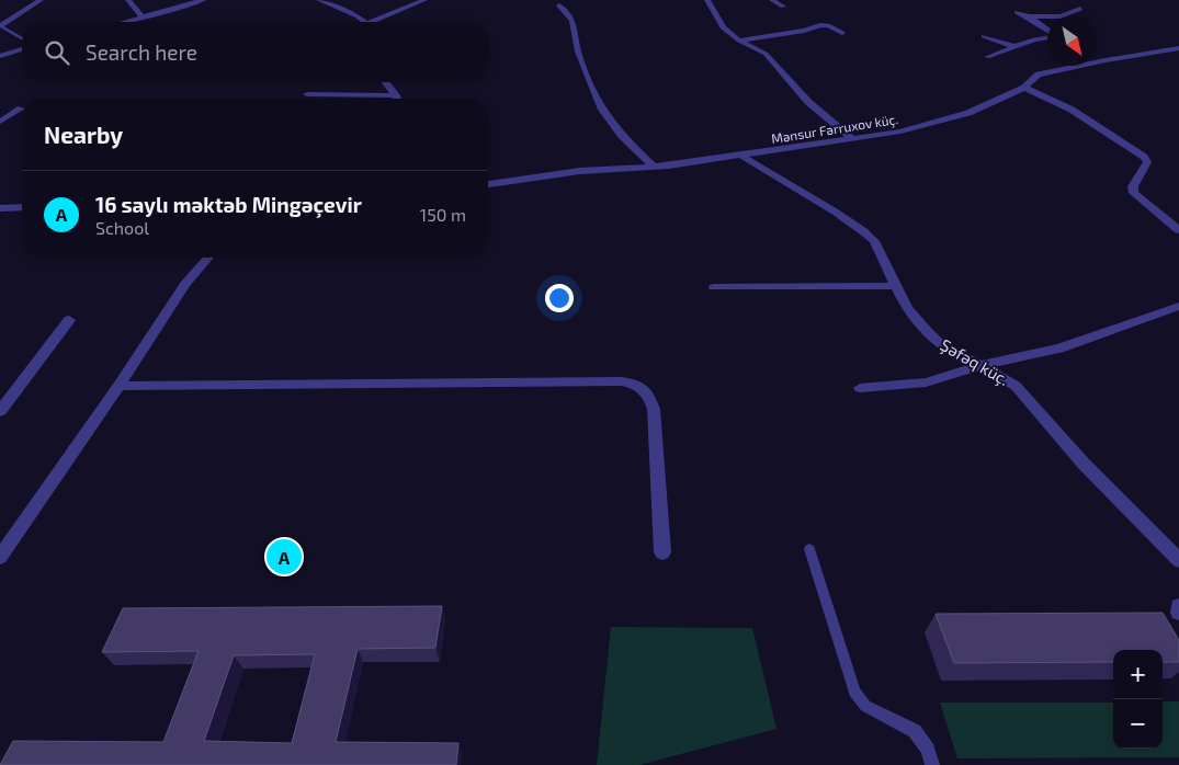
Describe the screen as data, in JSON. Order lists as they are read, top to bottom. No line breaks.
{"streets":{"street":["Mənsur Fərruxov küç.","Şəfəq küç."]},"crossings":[["Mənsur Fərruxov küç.","Şəfəq küç."]],"north":"bottom right","page":{"search":"Search here","heading":"Nearby","list":[{"mark":"A","name":"16 saylı məktəb Mingəçevir","note":"School","value":"150 m"}],"pins":"A","map_buttons":["+","−"]}}
